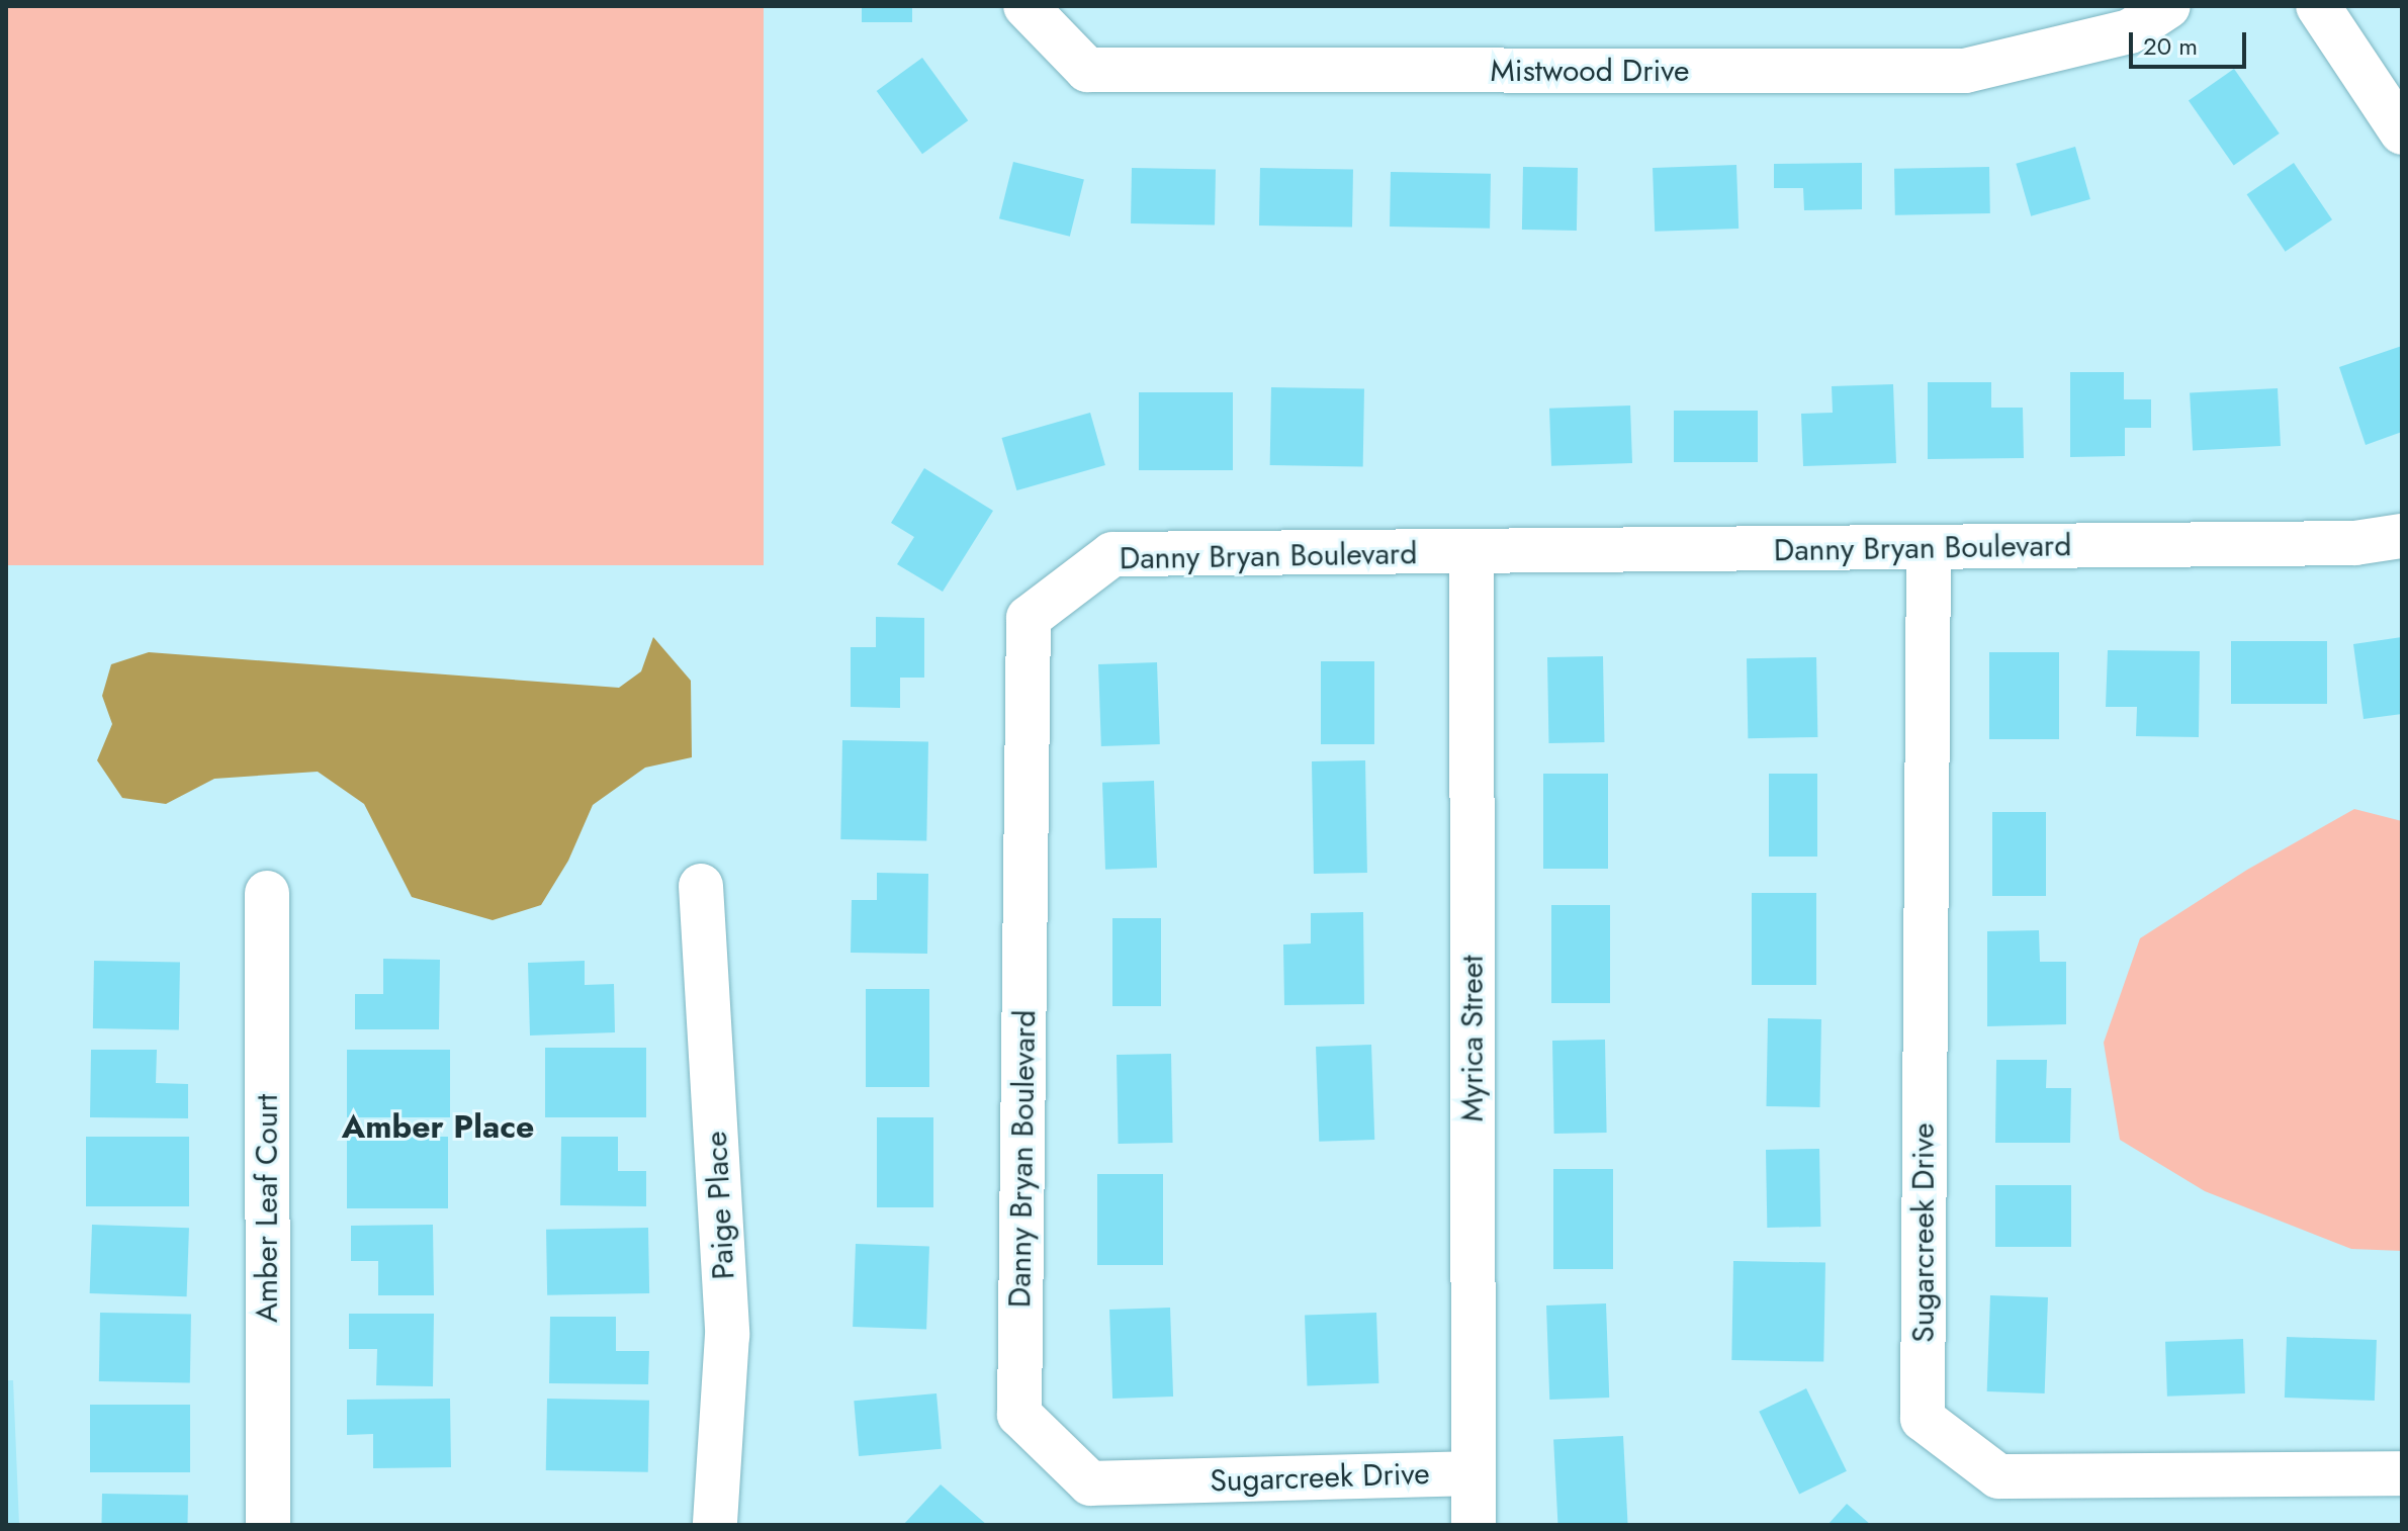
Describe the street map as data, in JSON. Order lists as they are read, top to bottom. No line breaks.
{"streets":{"street":["Mistwood Drive","Danny Bryan Boulevard","Myrica Street","Paige Place","Amber Leaf Court","Sugarcreek Drive"]},"crossings":[["Danny Bryan Boulevard","Myrica Street"],["Danny Bryan Boulevard","Sugarcreek Drive"],["Myrica Street","Sugarcreek Drive"]],"districts":["Amber Place"],"scale_bar":"20 m"}
